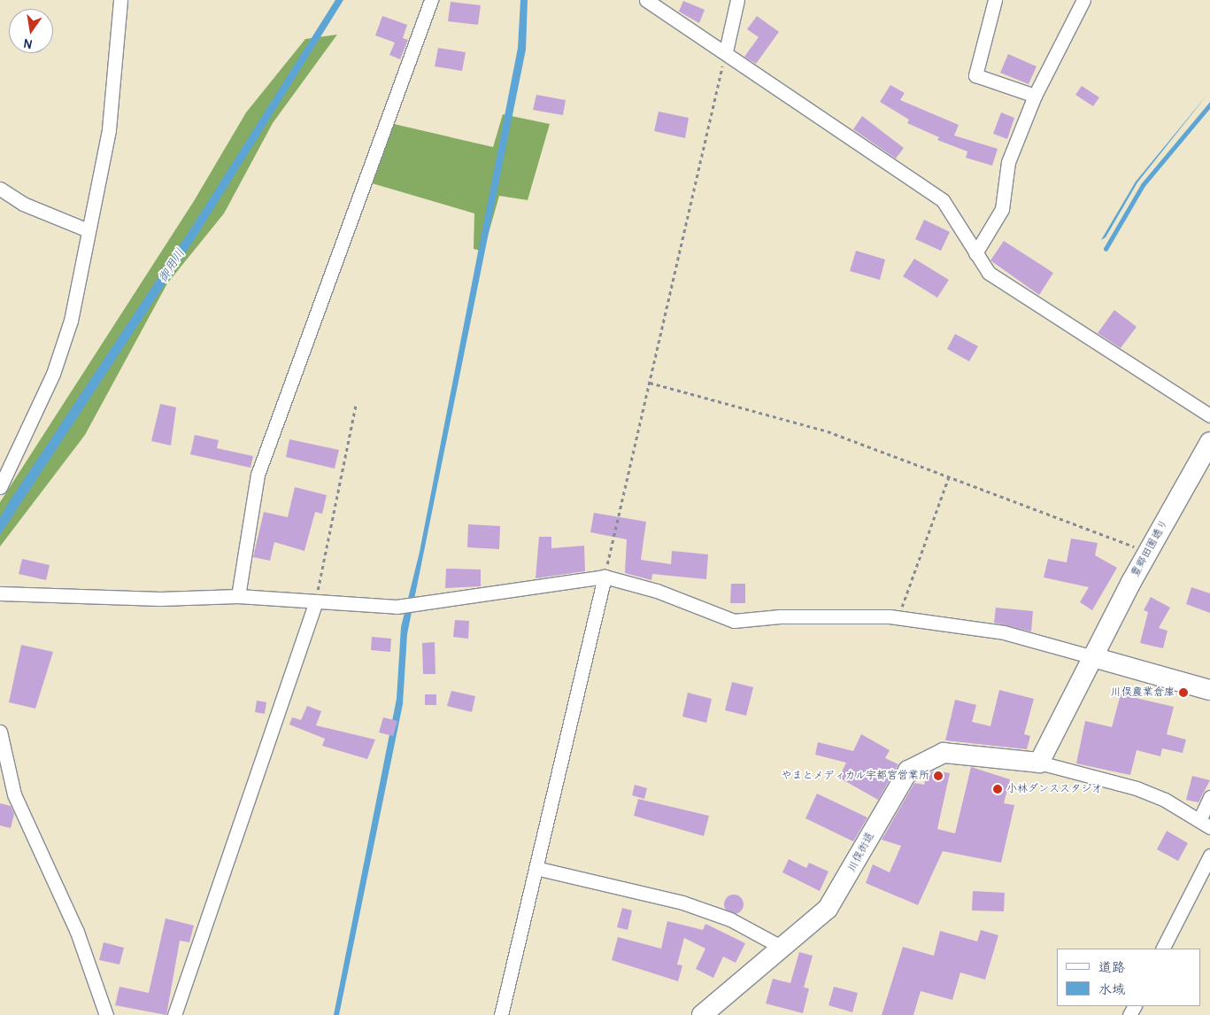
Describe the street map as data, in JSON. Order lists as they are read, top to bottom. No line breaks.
{"streets":{"main road":["豊郷田園通り","川俣街道"]},"water":["御用川"],"places":["川俣農業倉庫","やまとメディカル宇都宮営業所","小林ダンススタジオ"],"legend":["道路","水域"],"north":"bottom"}
